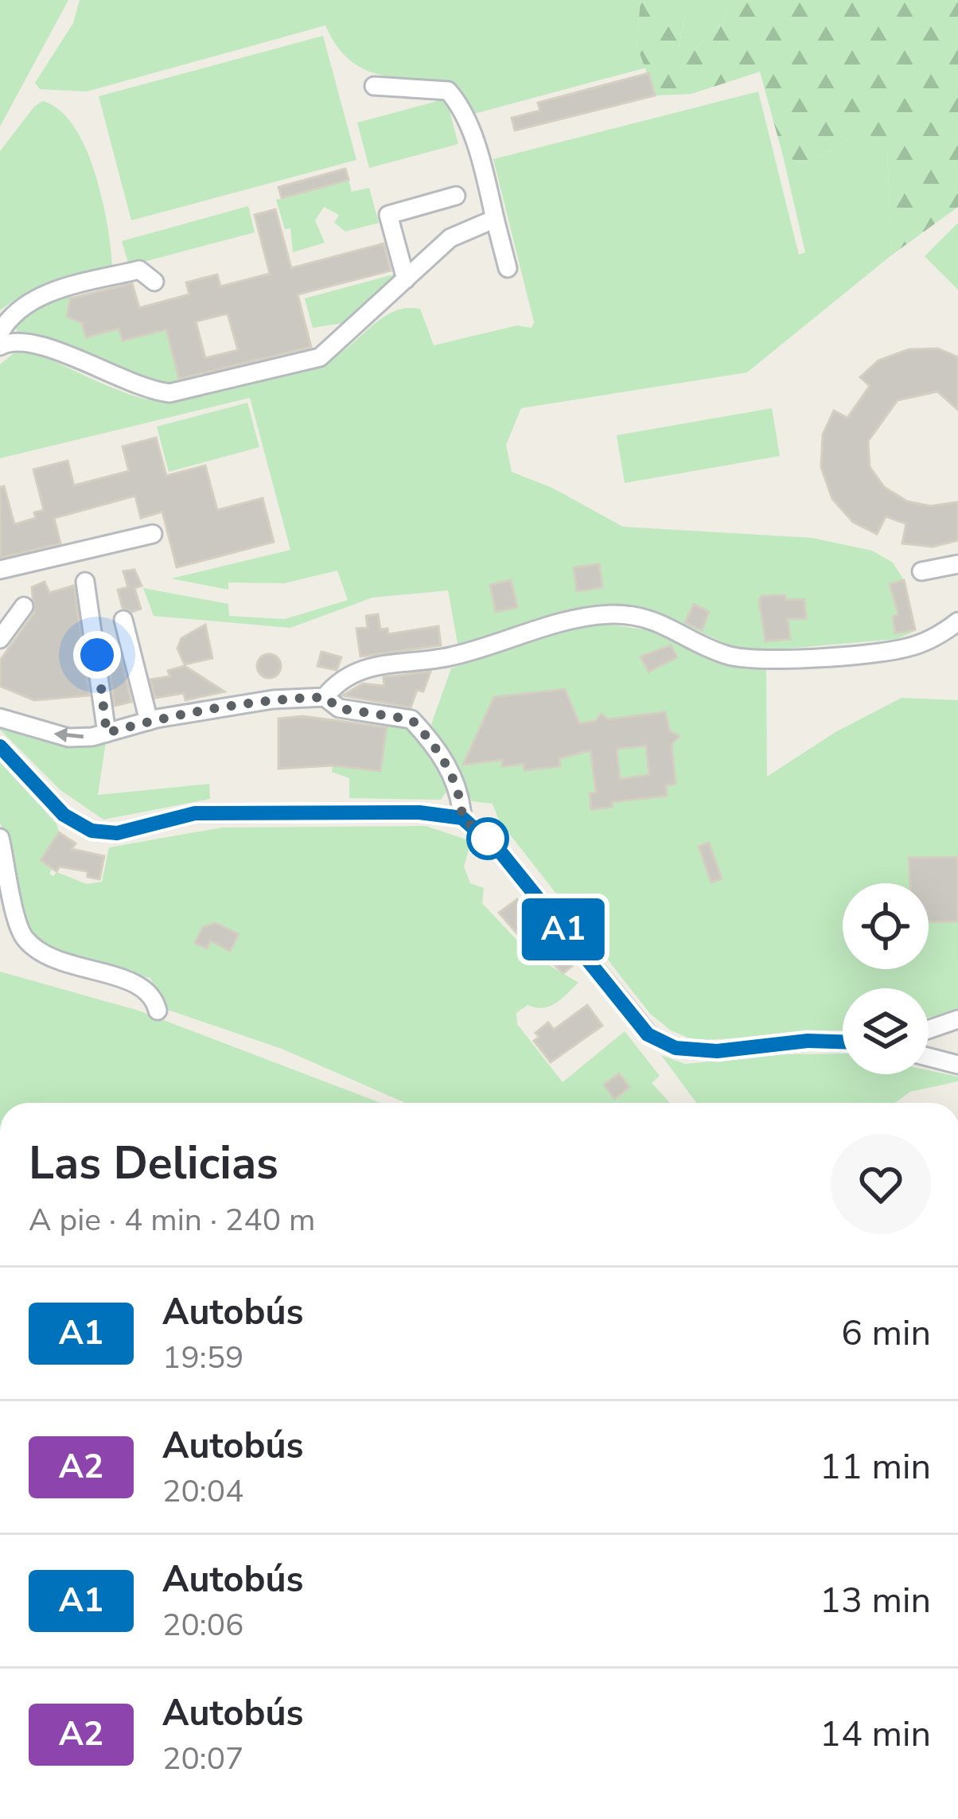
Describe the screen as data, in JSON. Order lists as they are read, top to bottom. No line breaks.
{"lines":["bus line A1"],"page":{"on_map":"A1","heading":["Las Delicias","A pie · 4 min · 240 m"],"list":[{"mark":"A1","name":"Autobús","note":"19:59","value":"6 min"},{"mark":"A2","name":"Autobús","note":"20:04","value":"11 min"},{"mark":"A1","name":"Autobús","note":"20:06","value":"13 min"},{"mark":"A2","name":"Autobús","note":"20:07","value":"14 min"}]}}
